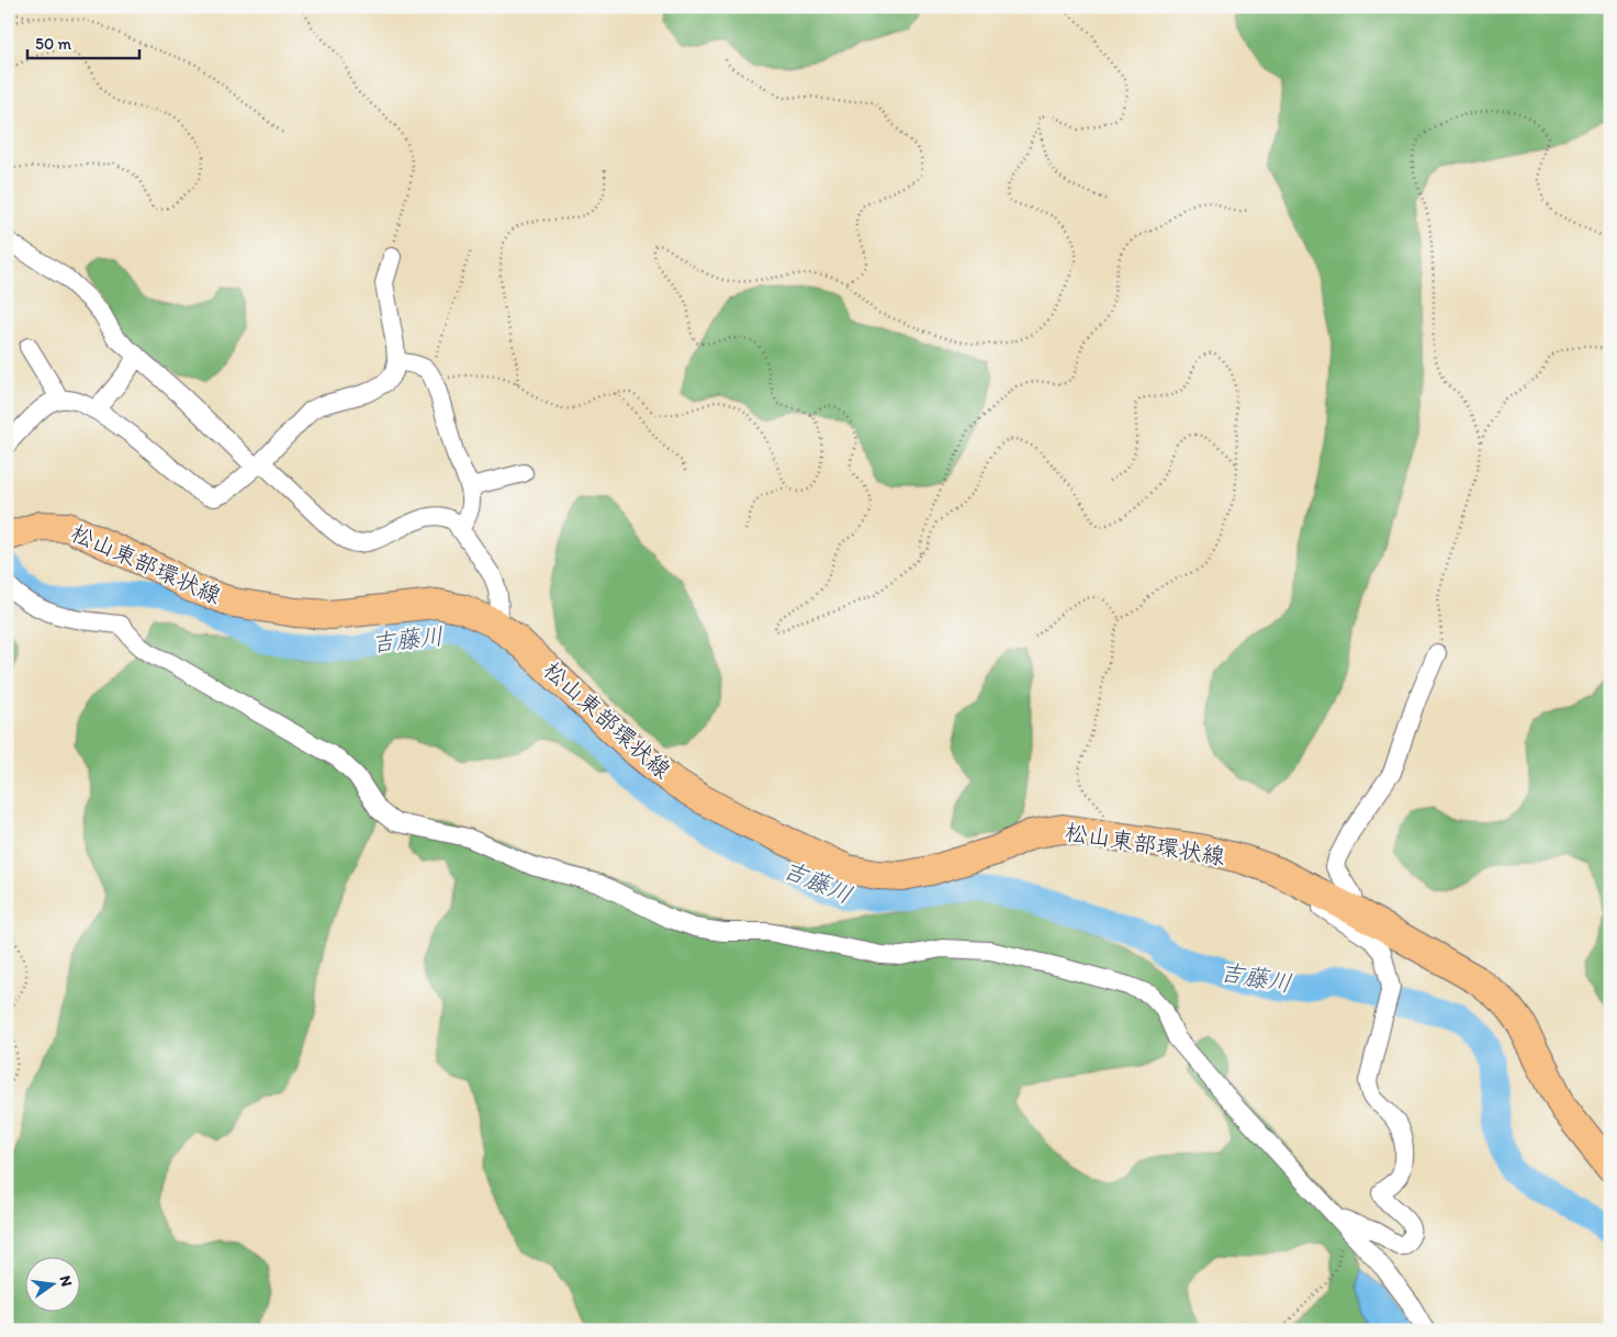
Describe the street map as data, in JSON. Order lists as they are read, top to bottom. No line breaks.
{"streets":{"main road":["松山東部環状線"]},"water":["吉藤川"],"scale_bar":"50 m","north":"right"}
